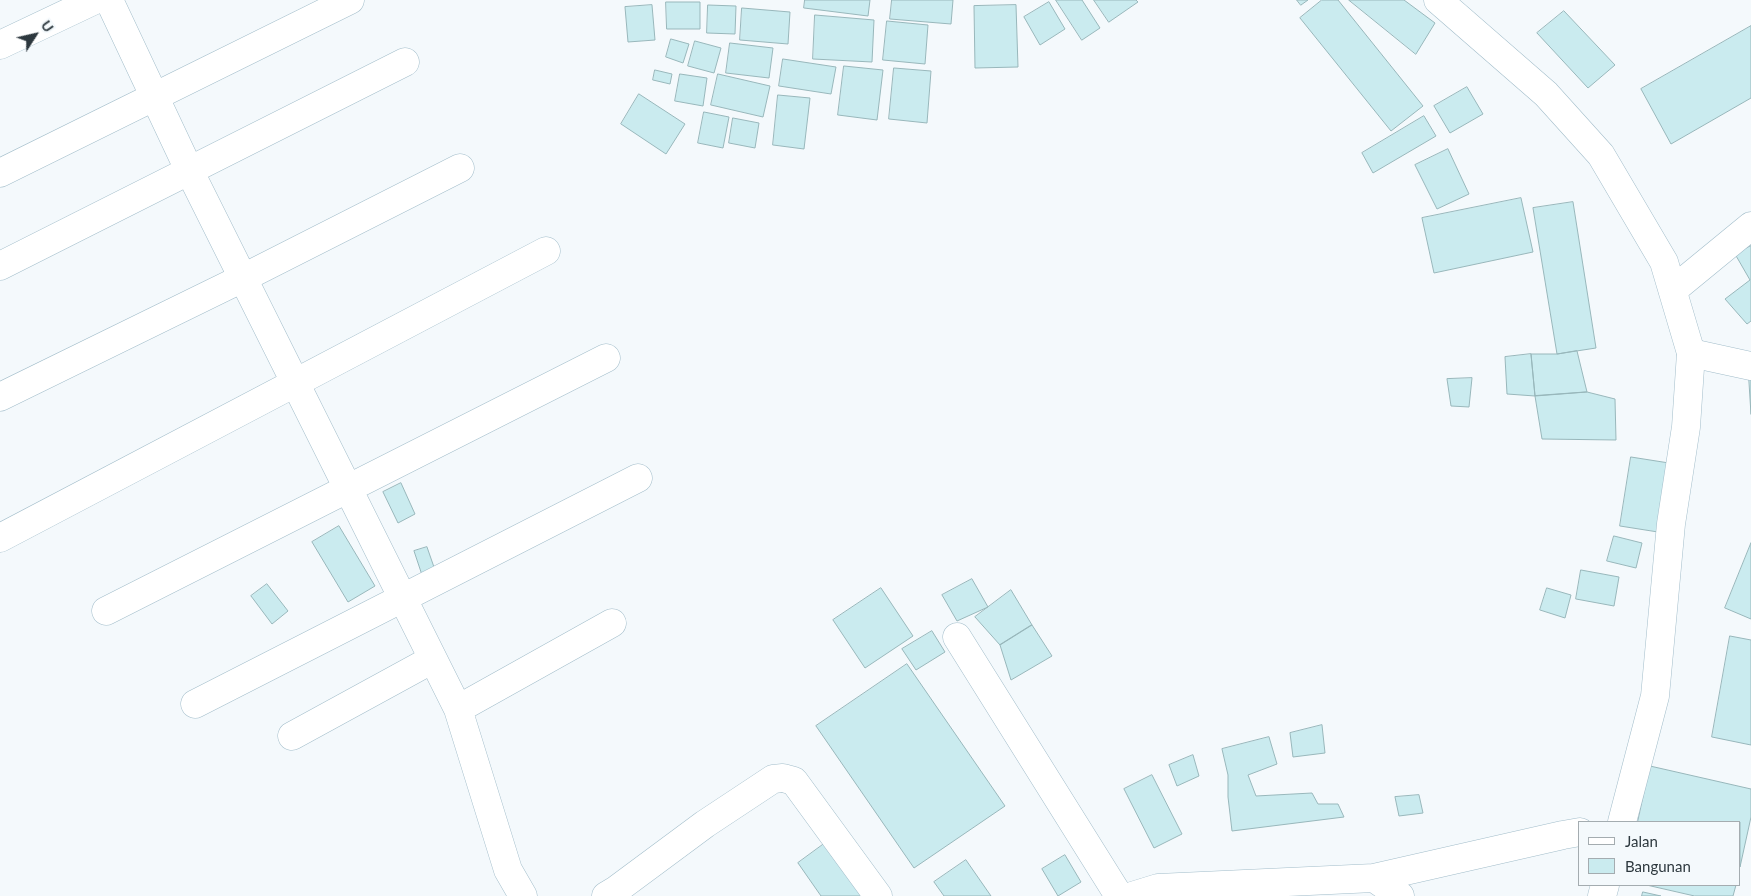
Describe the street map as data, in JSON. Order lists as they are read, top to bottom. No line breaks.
{"legend":["Jalan","Bangunan"],"north":"top right"}
